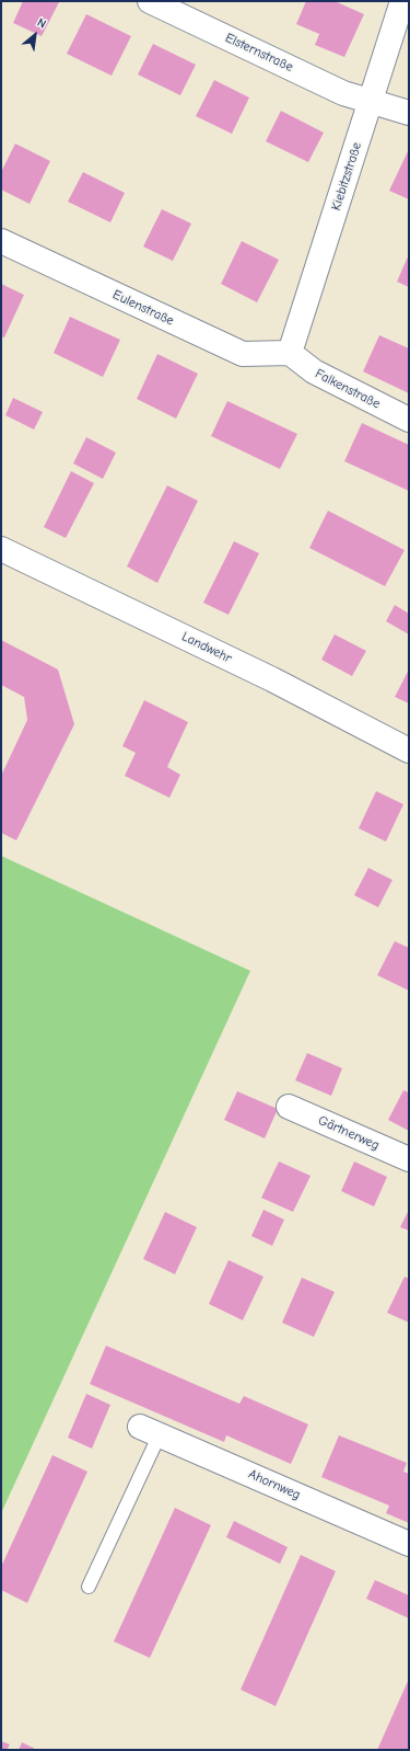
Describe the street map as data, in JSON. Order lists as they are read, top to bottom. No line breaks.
{"streets":{"street":["Elsternstraße","Kiebitzstraße","Eulenstraße","Falkenstraße","Landwehr","Gärtnerweg","Ahornweg"]},"crossings":[["Elsternstraße","Kiebitzstraße"],["Kiebitzstraße","Eulenstraße"],["Kiebitzstraße","Falkenstraße"],["Eulenstraße","Falkenstraße"]],"north":"top right"}
